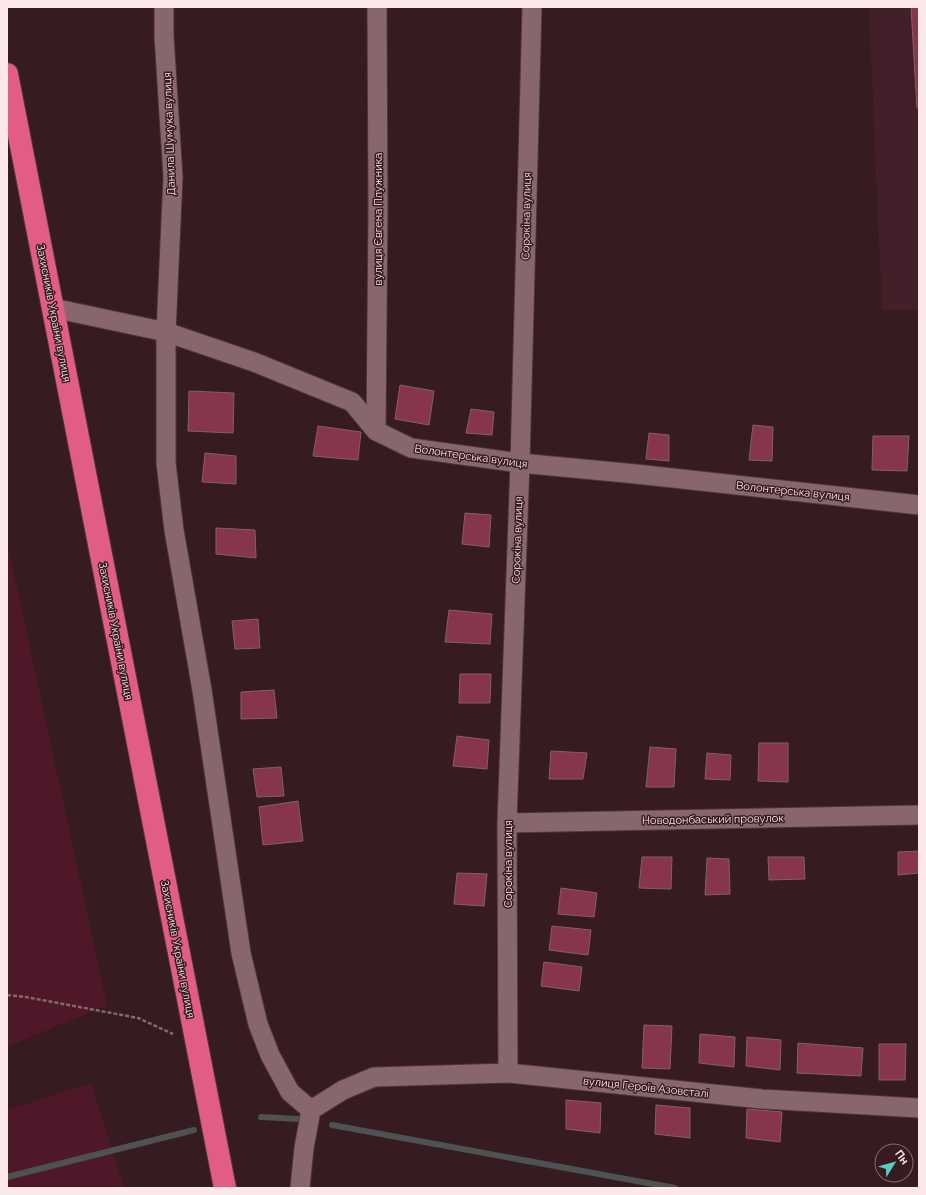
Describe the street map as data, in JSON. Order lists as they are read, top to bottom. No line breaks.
{"streets":{"highway":["Захисників України вулиця"],"street":["Данила Шумука вулиця","Сорокіна вулиця","вулиця Євгена Плужника","Волонтерська вулиця","Новодонбаський провулок","вулиця Героїв Азовсталі"]},"crossings":[["Данила Шумука вулиця","Волонтерська вулиця"],["Данила Шумука вулиця","вулиця Героїв Азовсталі"],["Сорокіна вулиця","Волонтерська вулиця"],["Сорокіна вулиця","Новодонбаський провулок"],["Сорокіна вулиця","вулиця Героїв Азовсталі"],["вулиця Євгена Плужника","Волонтерська вулиця"],["Захисників України вулиця","Волонтерська вулиця"]],"north":"top right"}
